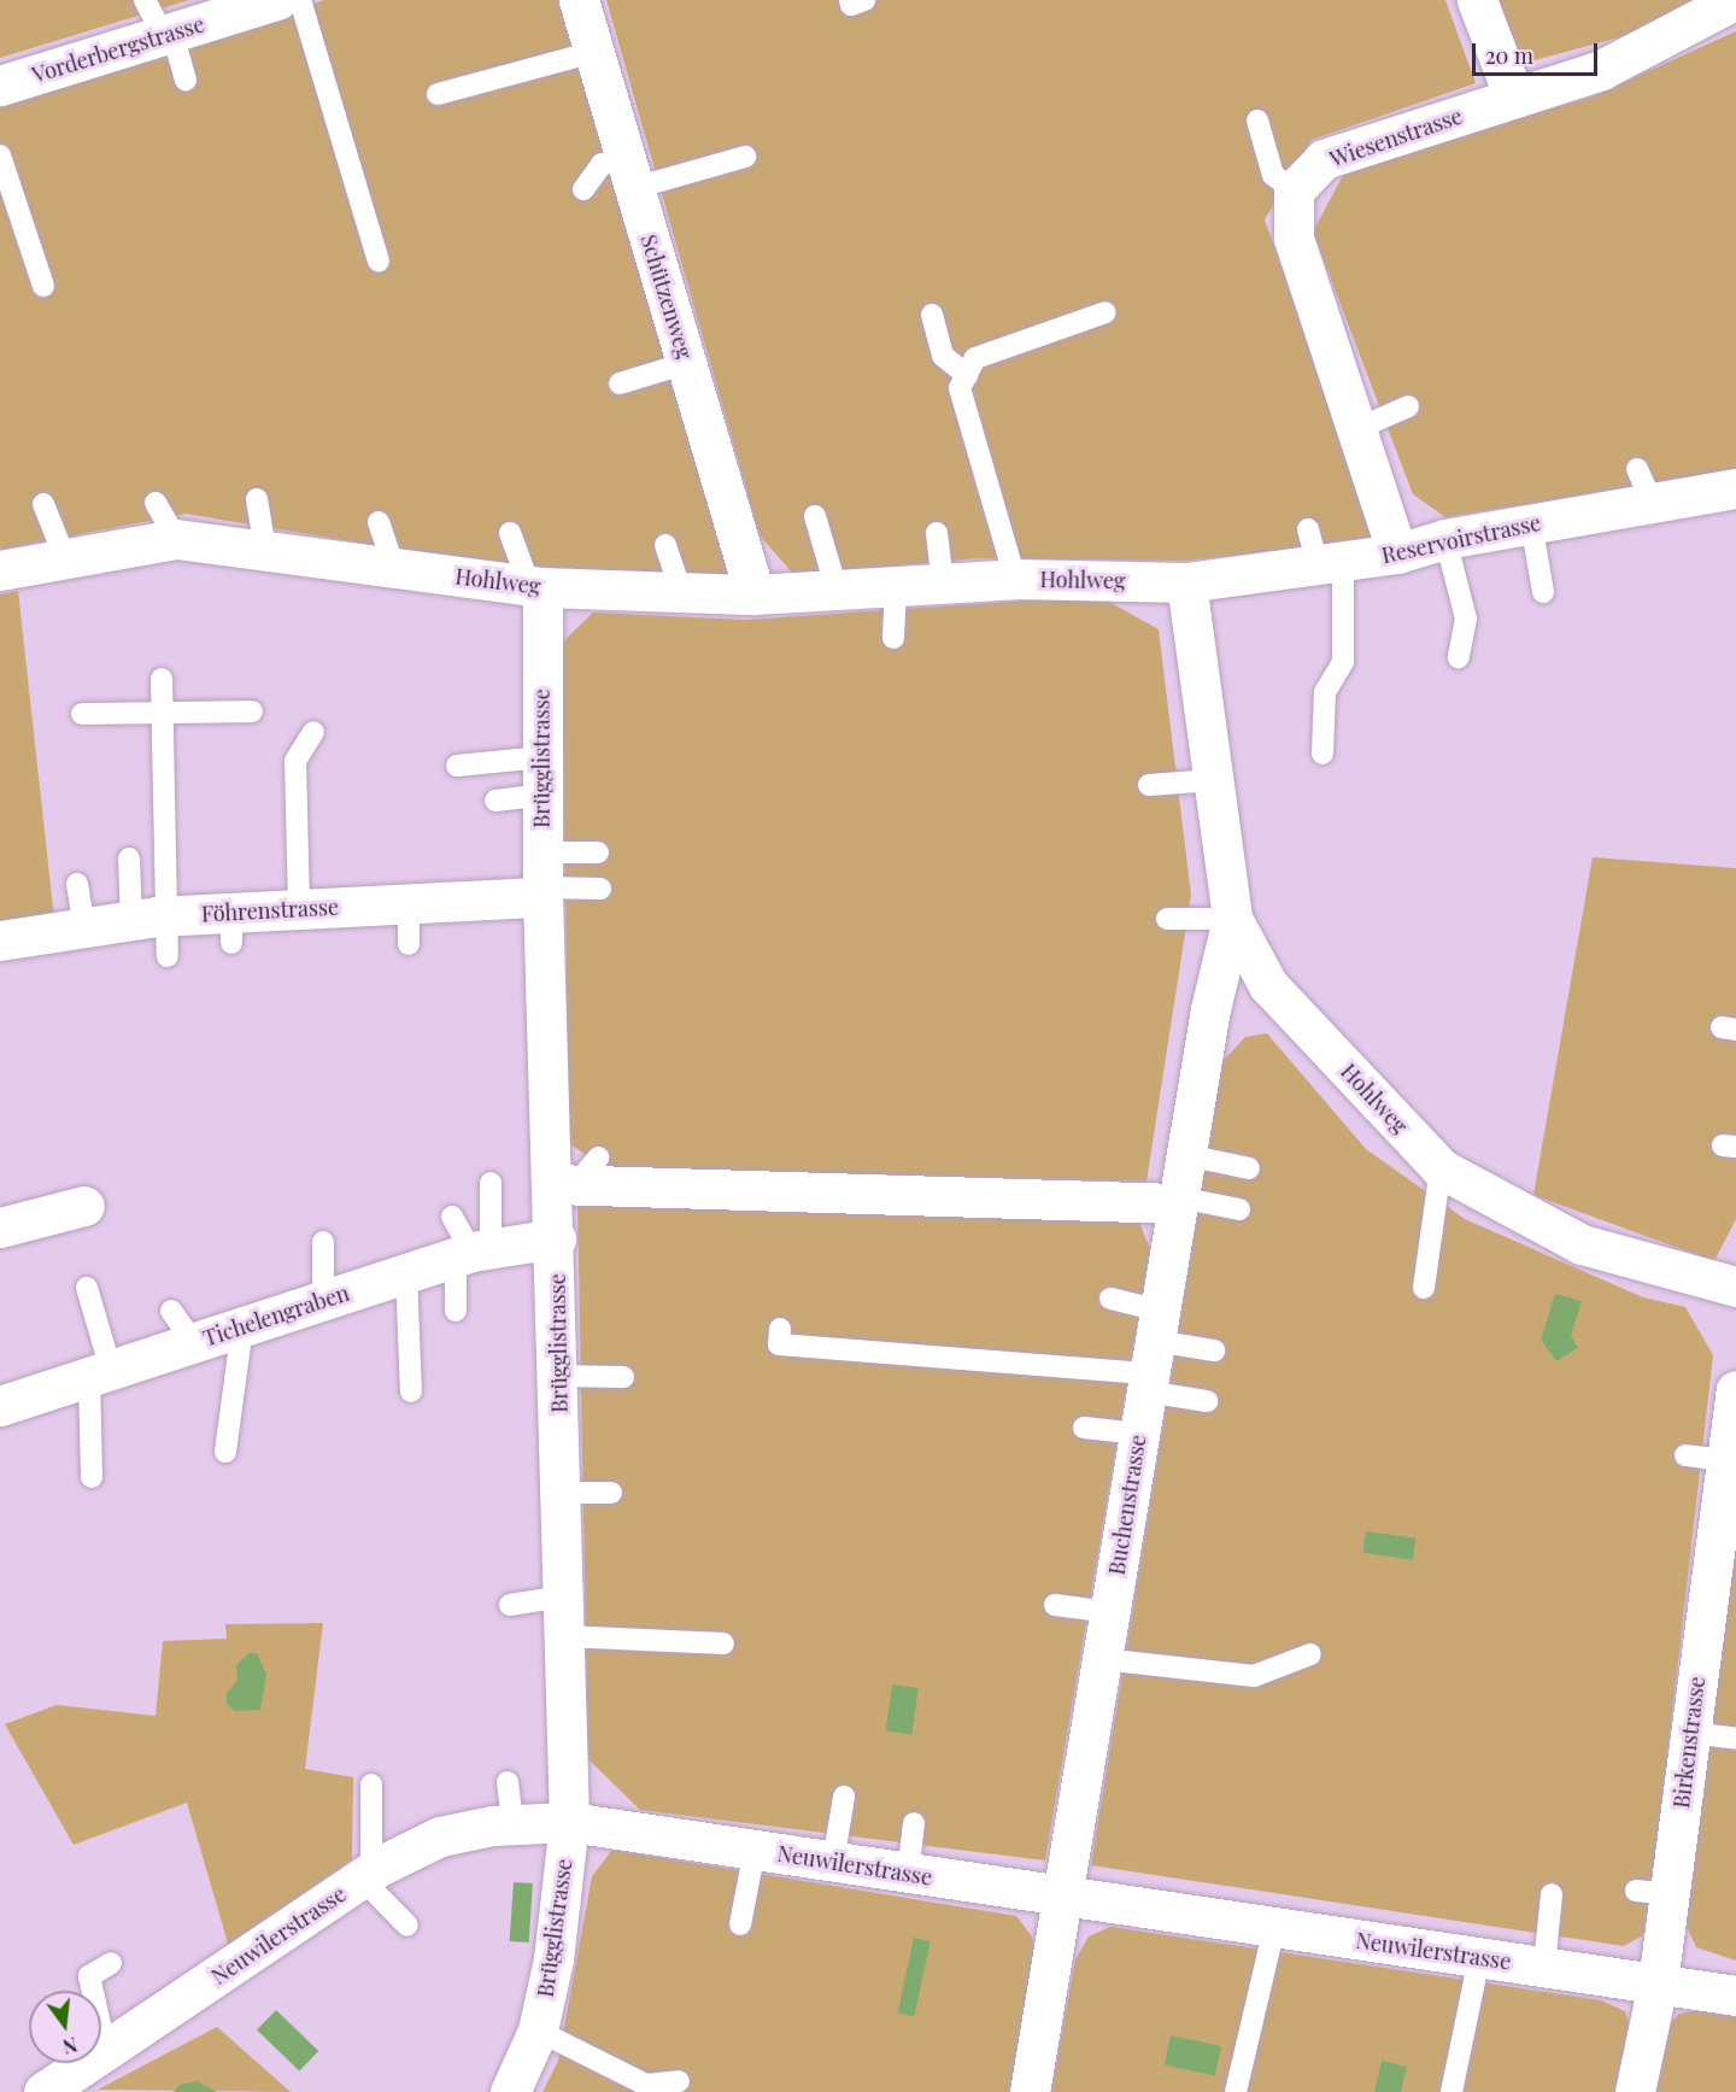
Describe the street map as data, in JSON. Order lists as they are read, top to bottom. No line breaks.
{"streets":{"street":["Vorderbergstrasse","Wiesenstrasse","Schützenweg","Reservoirstrasse","Hohlweg","Brügglistrasse","Föhrenstrasse","Tichelengraben","Buchenstrasse","Birkenstrasse","Neuwilerstrasse"]},"crossings":[["Schützenweg","Hohlweg"],["Reservoirstrasse","Hohlweg"],["Hohlweg","Brügglistrasse"],["Hohlweg","Buchenstrasse"],["Brügglistrasse","Föhrenstrasse"],["Brügglistrasse","Tichelengraben"],["Brügglistrasse","Neuwilerstrasse"],["Buchenstrasse","Neuwilerstrasse"],["Birkenstrasse","Neuwilerstrasse"]],"scale_bar":"20 m","north":"bottom"}
